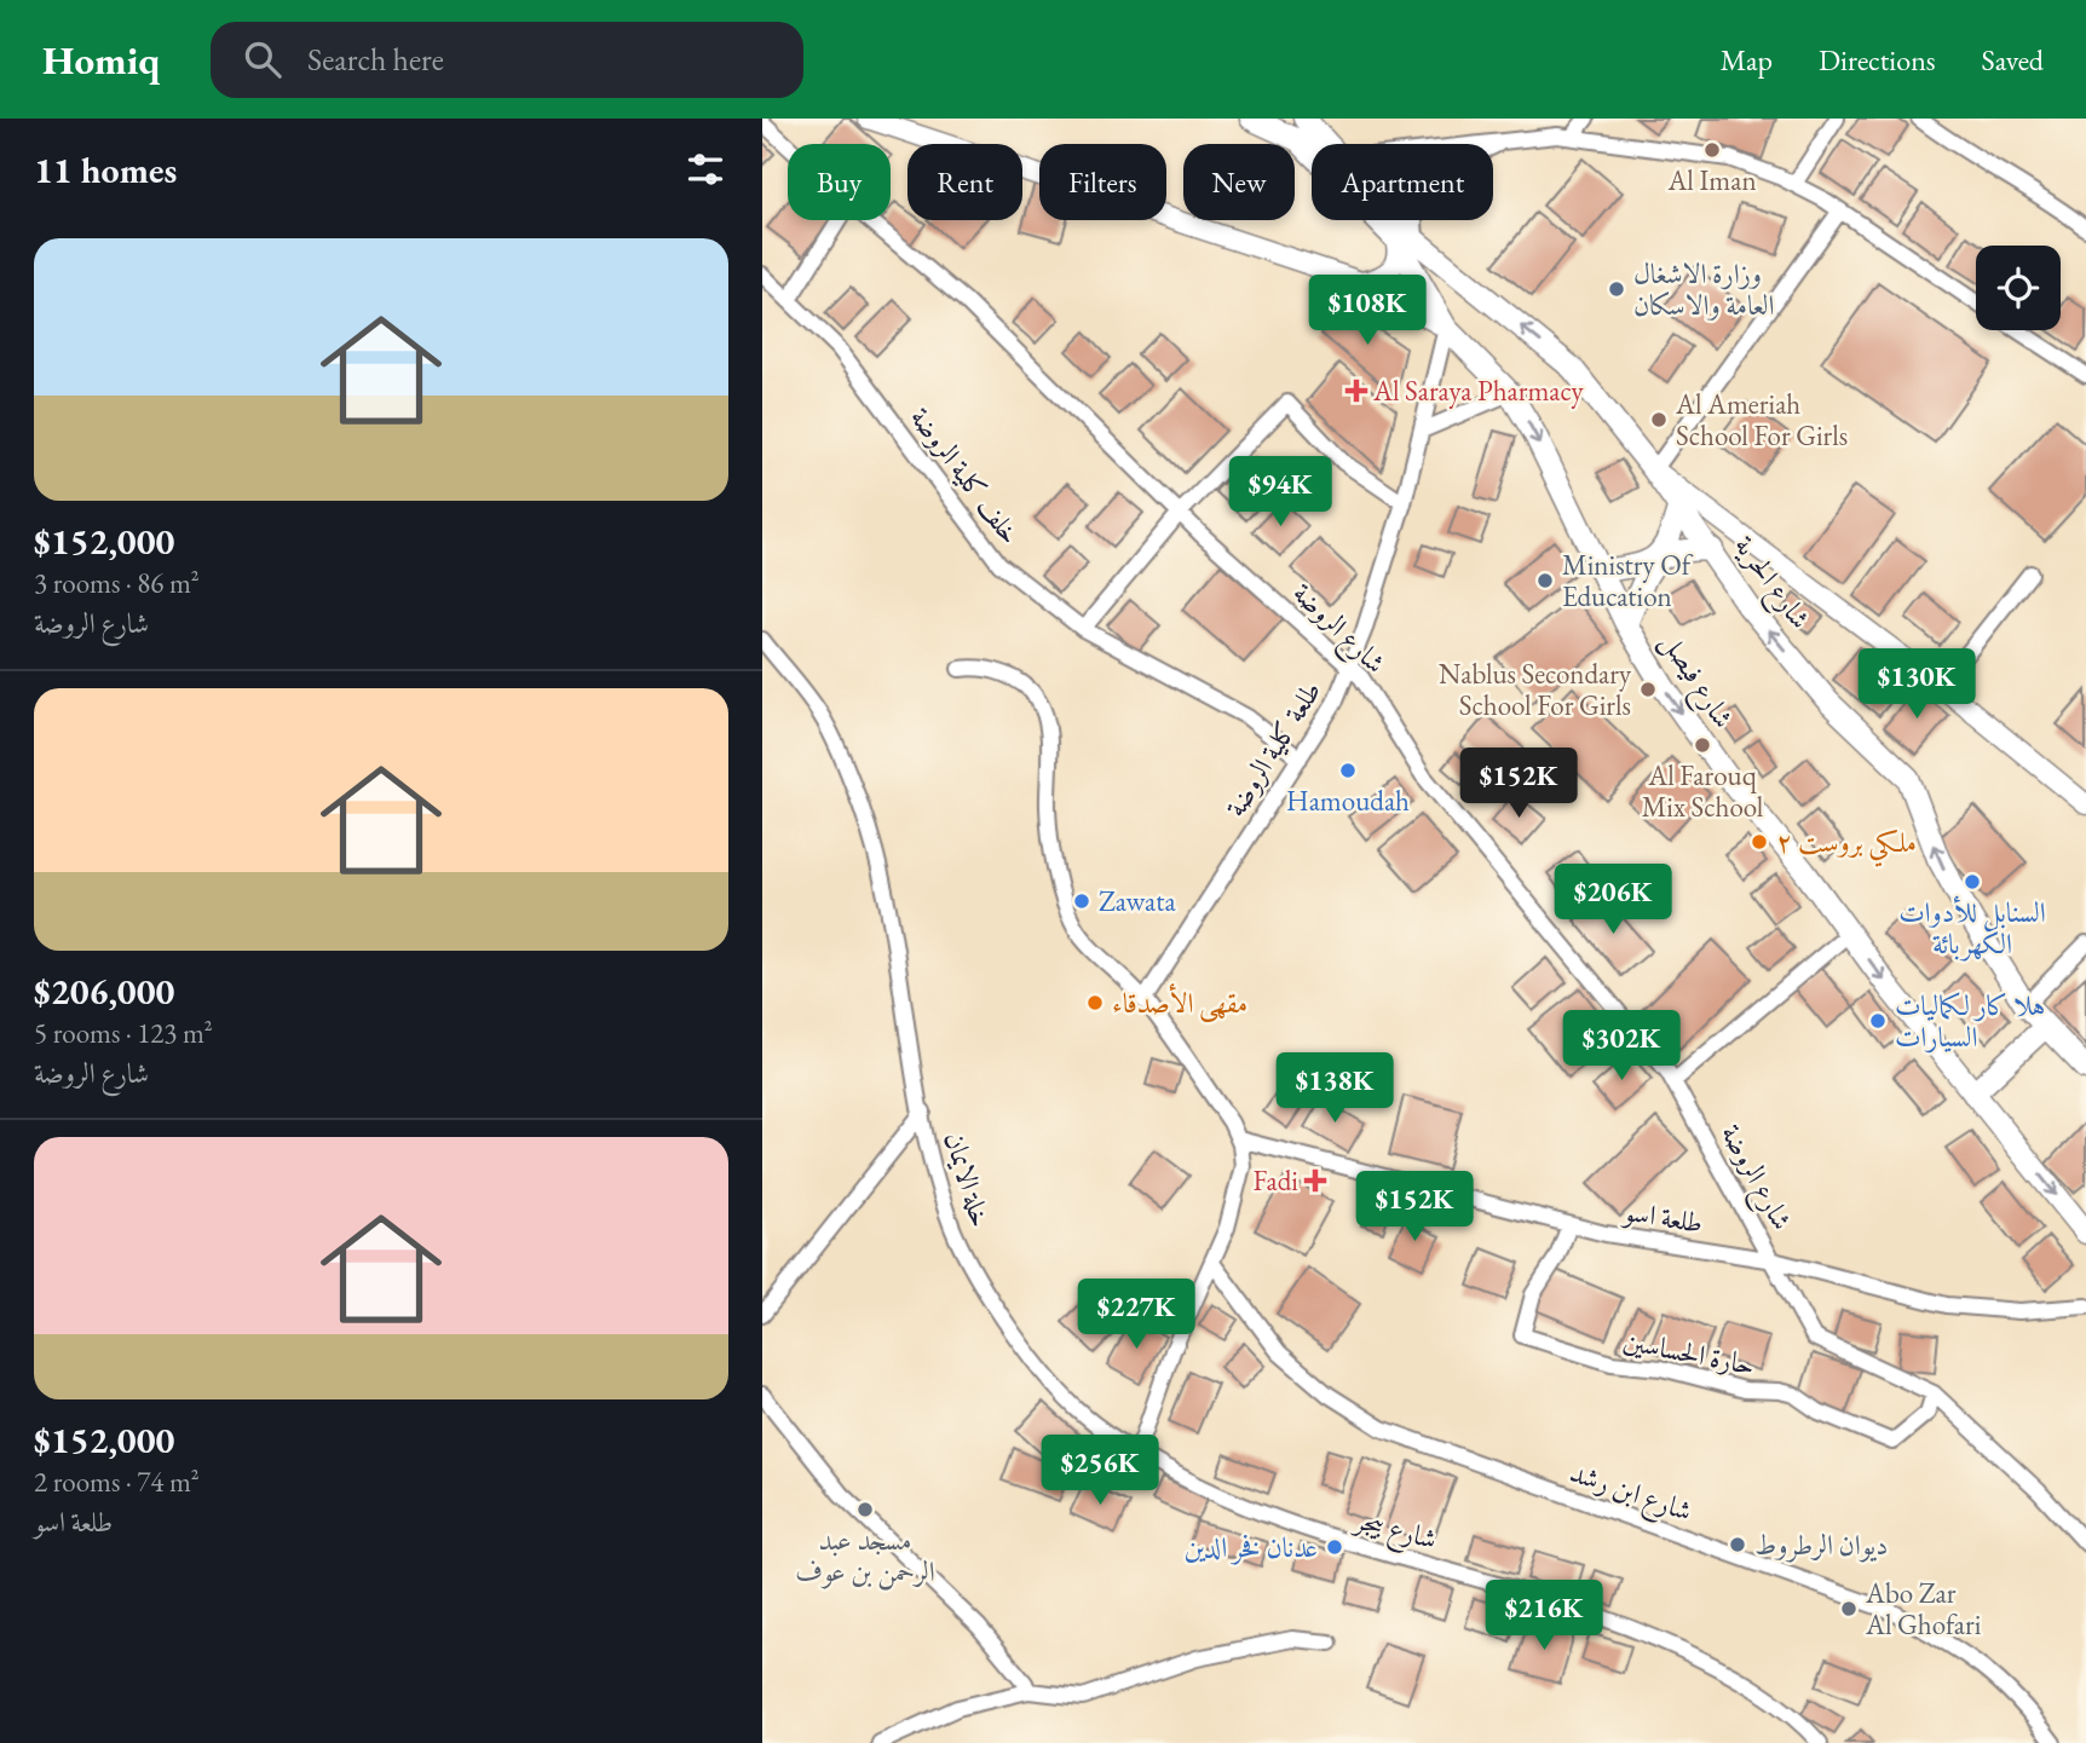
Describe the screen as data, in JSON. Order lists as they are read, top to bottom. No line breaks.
{"streets":{"main road":["شارع الحرية","شارع فيصل"],"street":["خلف كلية الروضة","شارع الروضة","طلعة كلية الروضة","خلة الايمان","طلعة اسو","حارة الحساسين","شارع ابن رشد","شارع بيجر"]},"crossings":[["خلف كلية الروضة","طلعة كلية الروضة"],["شارع الحرية","شارع فيصل"],["شارع الروضة","طلعة كلية الروضة"],["شارع الروضة","طلعة اسو"],["شارع الروضة","حارة الحساسين"],["شارع فيصل","طلعة كلية الروضة"],["خلة الايمان","شارع بيجر"],["طلعة اسو","حارة الحساسين"]],"one_way":["شارع الحرية","شارع فيصل"],"places":{"other":["Al Iman","وزارة الاشغال العامة والاسكان","Al Ameriah School For Girls","Ministry Of Education","Nablus Secondary School For Girls","Al Farouq Mix School","Hamoudah","ملكي بروست ٢","السنابل للأدوات الكهربائة","Zawata","مقهى الأصدقاء","هلا كار لكماليات السيارات","مسجد عبد الرحمن بن عوف","ديوان الرطروط","عدنان فخر الدين","Abo Zar Al Ghofari"],"health":["Al Saraya Pharmacy","Fadi"]},"page":{"header":"Homiq","search":"Search here","nav":["Map","Directions","Saved"],"heading":"11 homes","chip":["Buy","Rent","Filters","New","Apartment"],"list":[{"name":"$152,000","note":"3 rooms · 86 m² · شارع الروضة"},{"name":"$206,000","note":"5 rooms · 123 m² · شارع الروضة"},{"name":"$152,000","note":"2 rooms · 74 m² · طلعة اسو"}],"price":["$108K","$94K","$130K","$152K","$206K","$302K","$138K","$152K","$227K","$256K","$216K"]}}
